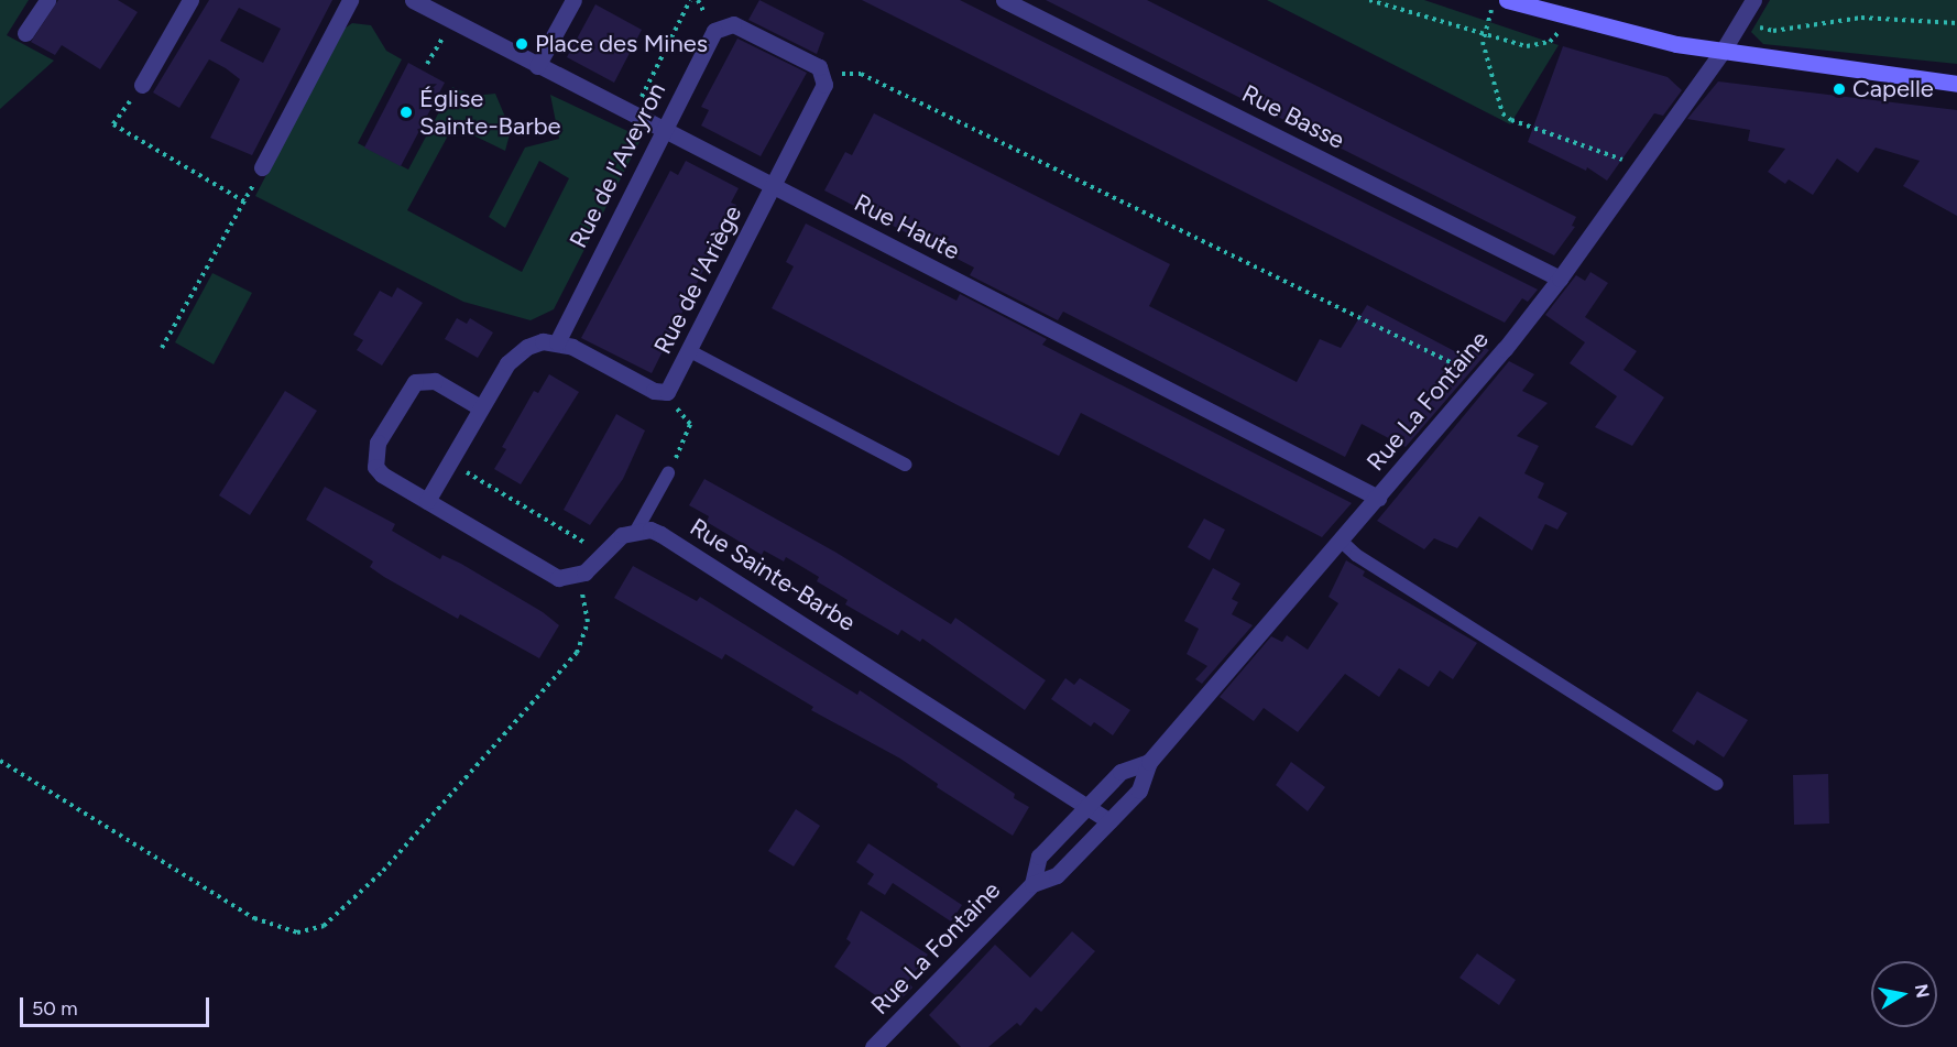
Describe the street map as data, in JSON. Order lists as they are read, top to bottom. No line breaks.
{"streets":{"street":["Rue Basse","Rue de l'Aveyron","Rue Haute","Rue de l'Ariège","Rue La Fontaine","Rue Sainte-Barbe"]},"crossings":[["Rue Basse","Rue La Fontaine"],["Rue de l'Aveyron","Rue Haute"],["Rue de l'Aveyron","Rue de l'Ariège"],["Rue Haute","Rue de l'Ariège"],["Rue Haute","Rue La Fontaine"],["Rue La Fontaine","Rue Sainte-Barbe"]],"places":["Place des Mines","Capelle","Église Sainte-Barbe"],"scale_bar":"50 m","north":"right"}
